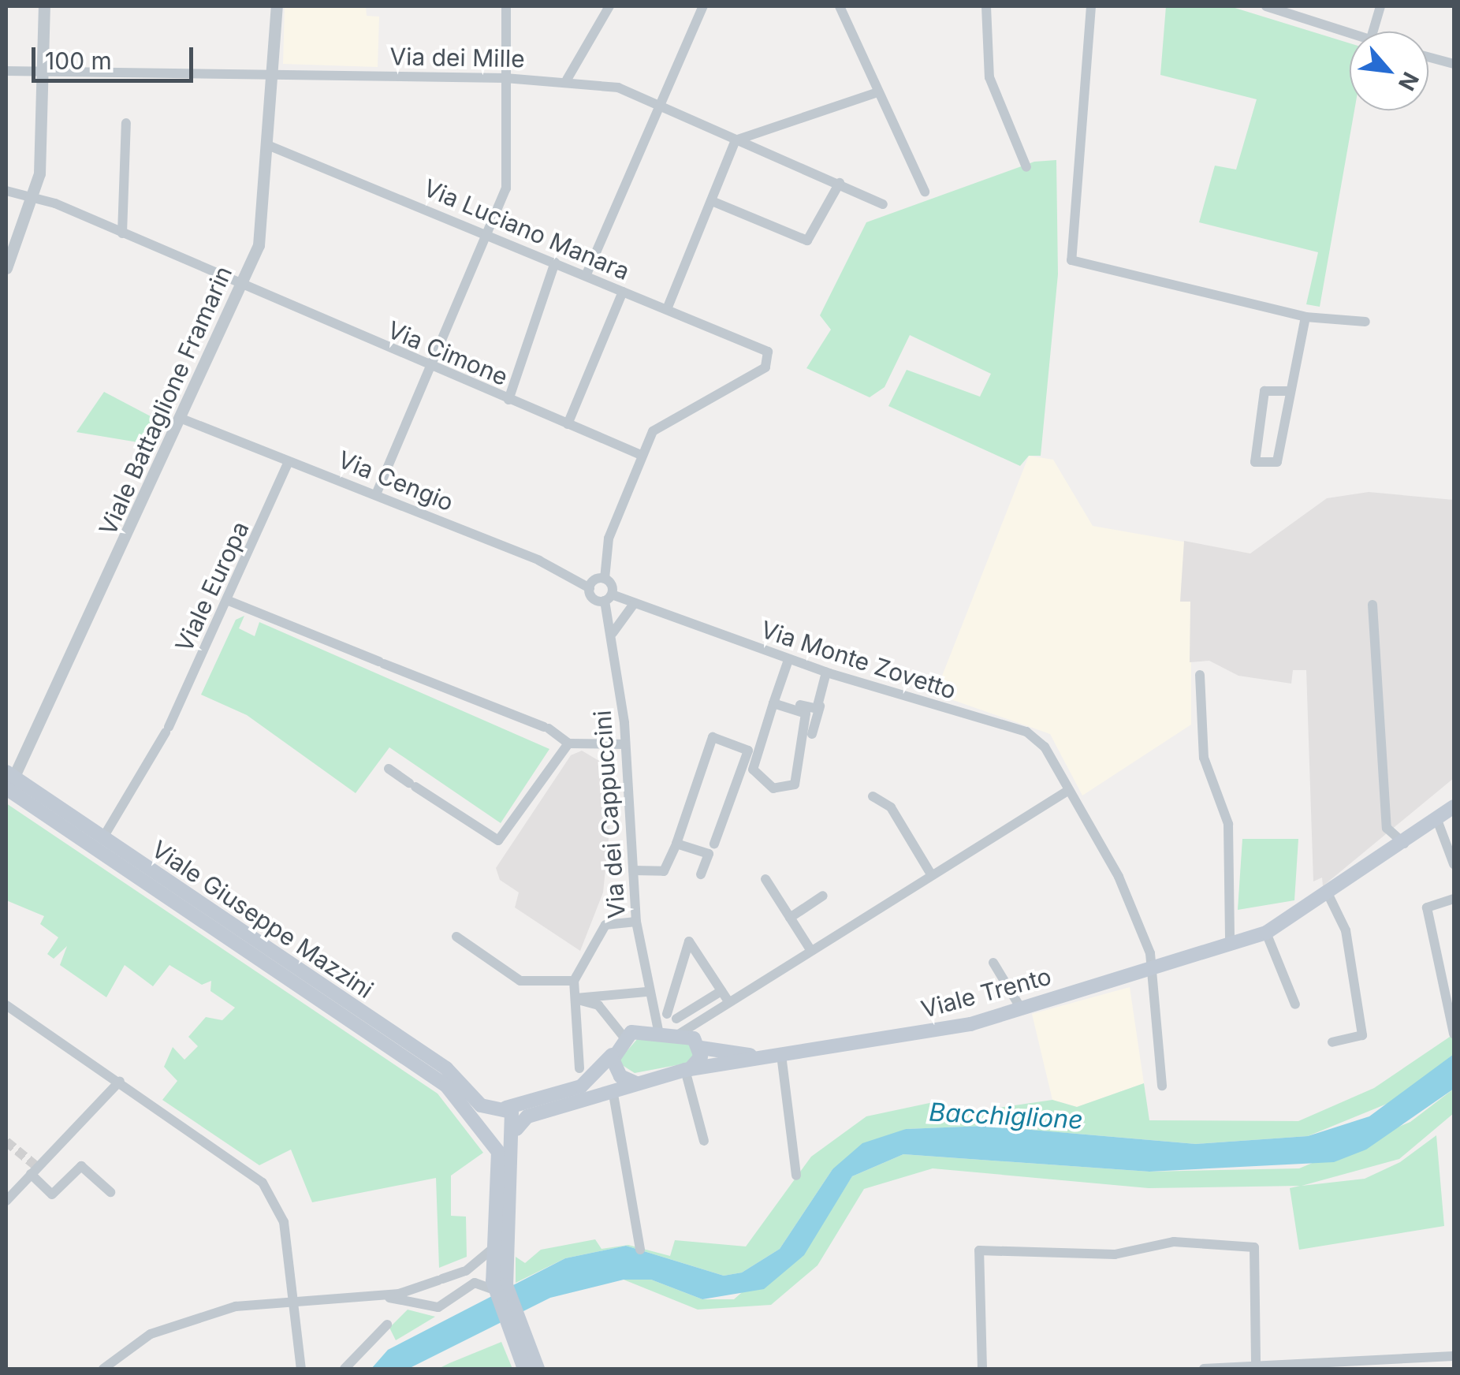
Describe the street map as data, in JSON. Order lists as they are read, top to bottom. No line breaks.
{"streets":{"main road":["Viale Giuseppe Mazzini","Viale Trento"],"street":["Via dei Mille","Via Luciano Manara","Via Cimone","Viale Battaglione Framarin","Via Cengio","Viale Europa","Via Monte Zovetto","Via dei Cappuccini"]},"crossings":[["Via dei Mille","Viale Battaglione Framarin"],["Via Luciano Manara","Via Cimone"],["Via Luciano Manara","Viale Battaglione Framarin"],["Via Cimone","Viale Battaglione Framarin"],["Viale Battaglione Framarin","Via Cengio"],["Viale Battaglione Framarin","Viale Giuseppe Mazzini"],["Via Cengio","Viale Europa"],["Via Cengio","Via Monte Zovetto"],["Via Cengio","Via dei Cappuccini"],["Viale Europa","Viale Giuseppe Mazzini"],["Via Monte Zovetto","Via dei Cappuccini"],["Via Monte Zovetto","Viale Trento"]],"water":["Bacchiglione"],"scale_bar":"100 m","north":"bottom right"}
